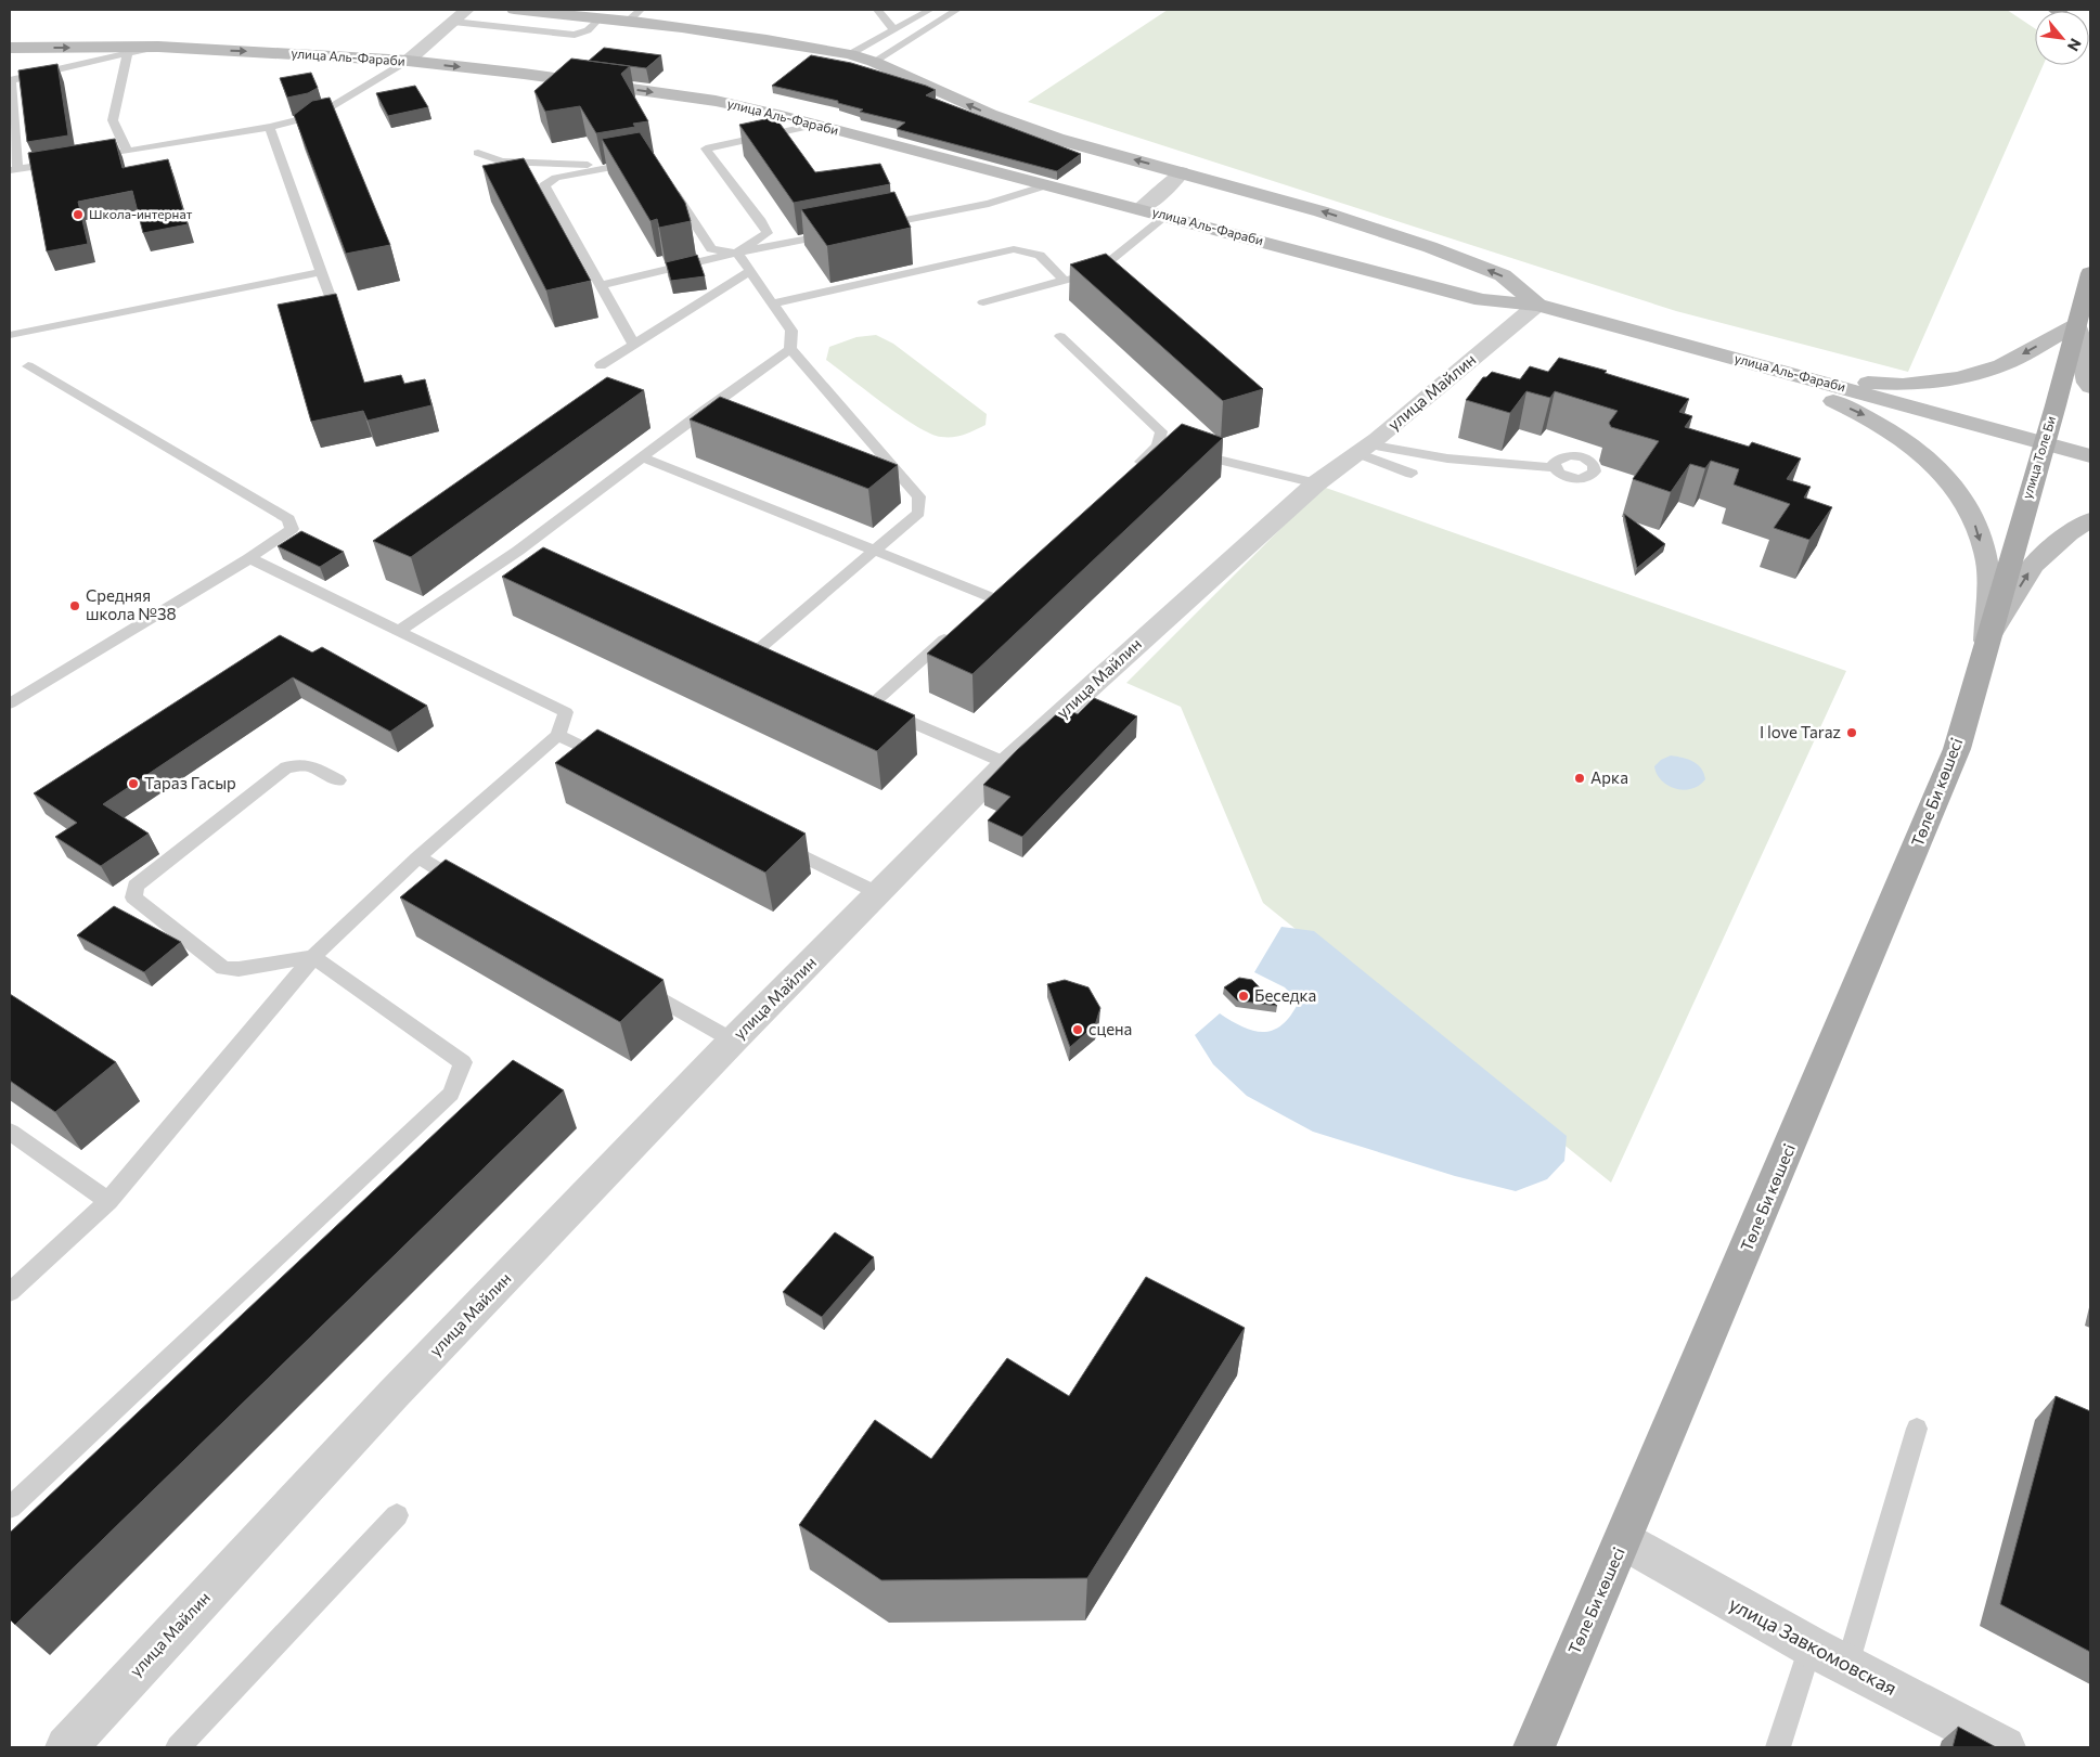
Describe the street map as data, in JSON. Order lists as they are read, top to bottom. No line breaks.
{"streets":{"main road":["улица Аль-Фараби","улица Толе Би","Төле Би көшесі"],"street":["улица Майлин","улица Завкомовская"]},"crossings":[["улица Аль-Фараби","улица Майлин"],["улица Аль-Фараби","улица Толе Би"],["улица Толе Би","Төле Би көшесі"],["Төле Би көшесі","улица Завкомовская"]],"places":["Школа-интернат","Средняя школа №38","I love Taraz","Арка","Тараз Гасыр","Беседка","сцена"],"north":"bottom right"}
